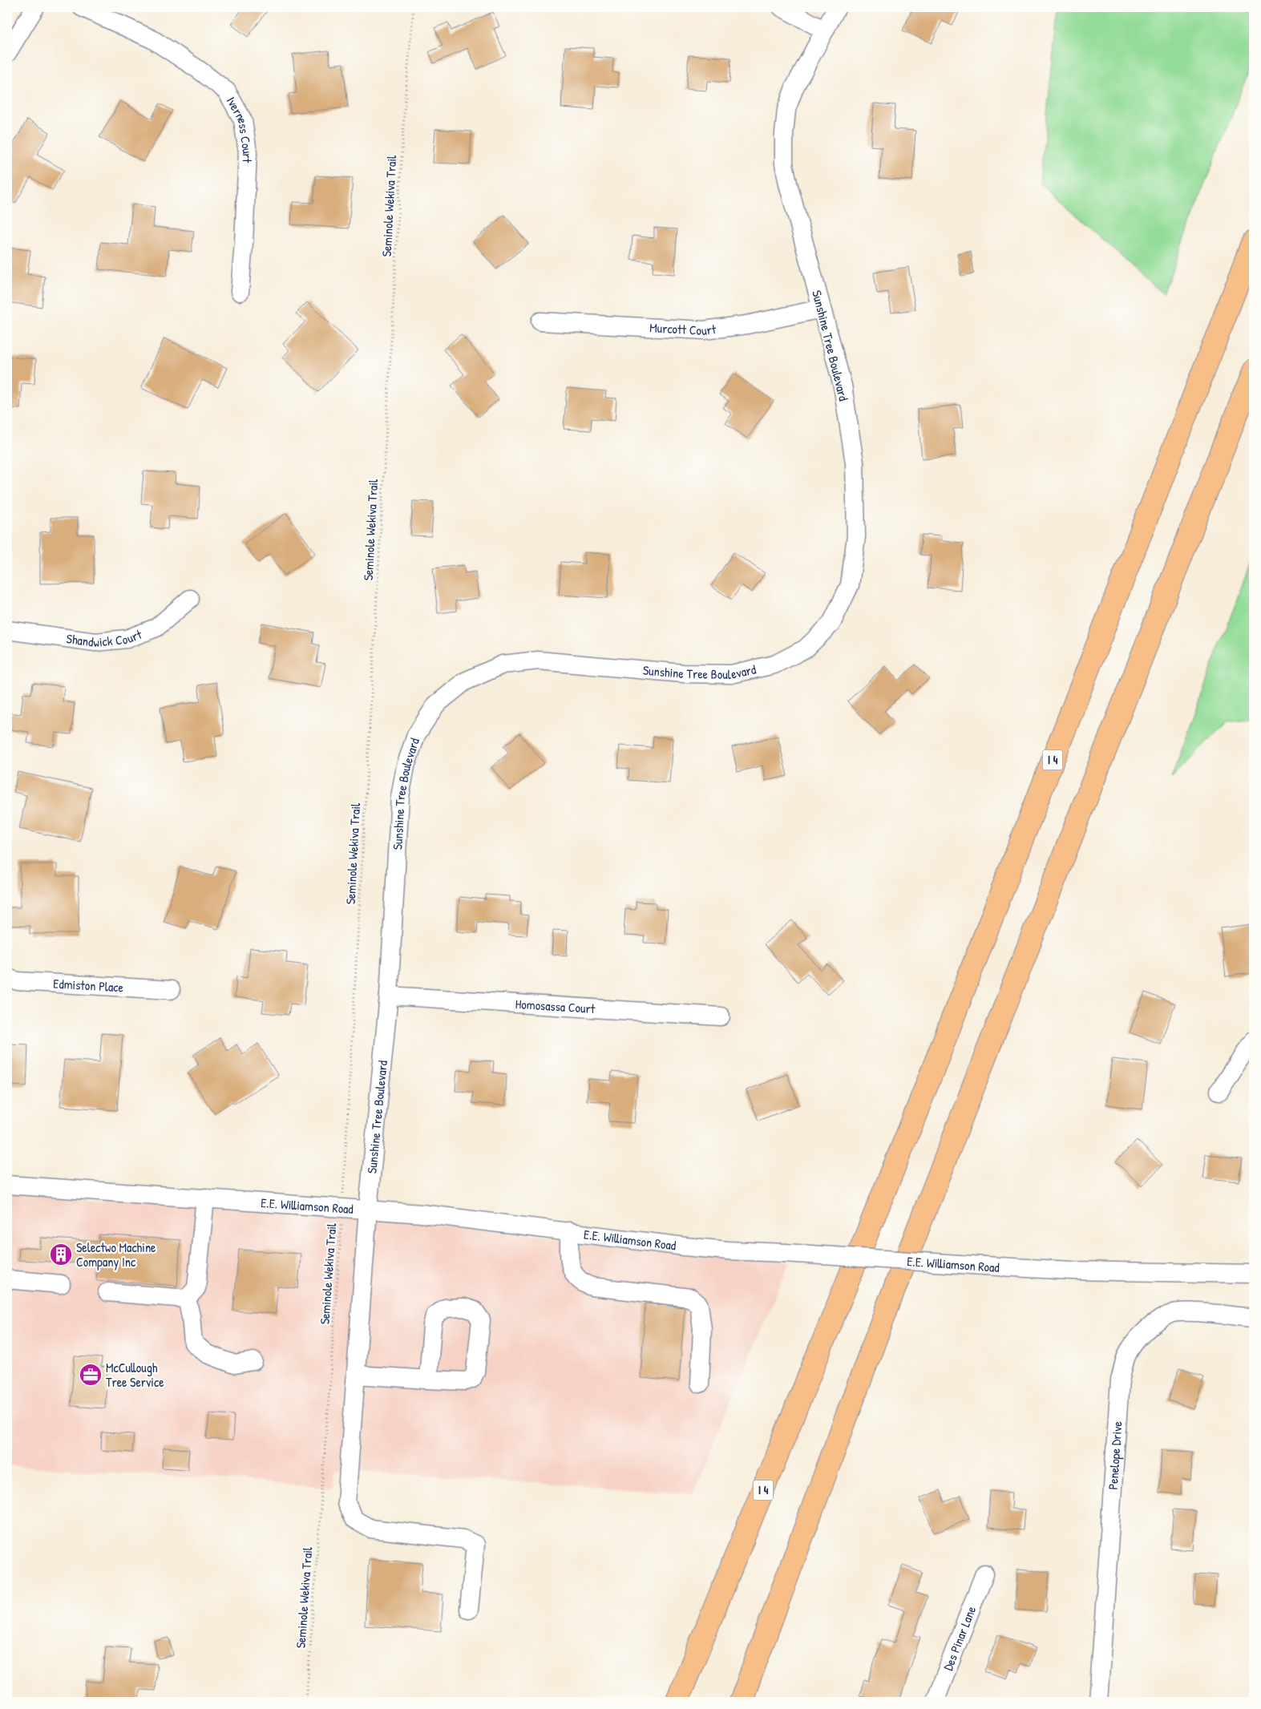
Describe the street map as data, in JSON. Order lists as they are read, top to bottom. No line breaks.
{"streets":{"highway":["I 4"],"street":["Iverness Court","Murcott Court","Sunshine Tree Boulevard","Shandwick Court","Edmiston Place","Homosassa Court","E.E. Williamson Road","Penelope Drive","Des Pinar Lane"],"path":["Seminole Wekiva Trail"]},"crossings":[["Seminole Wekiva Trail","E.E. Williamson Road"],["Murcott Court","Sunshine Tree Boulevard"],["Sunshine Tree Boulevard","Homosassa Court"],["Sunshine Tree Boulevard","E.E. Williamson Road"]],"places":{"building":["Selectwo Machine Company Inc"],"office":["McCullough Tree Service"]}}
